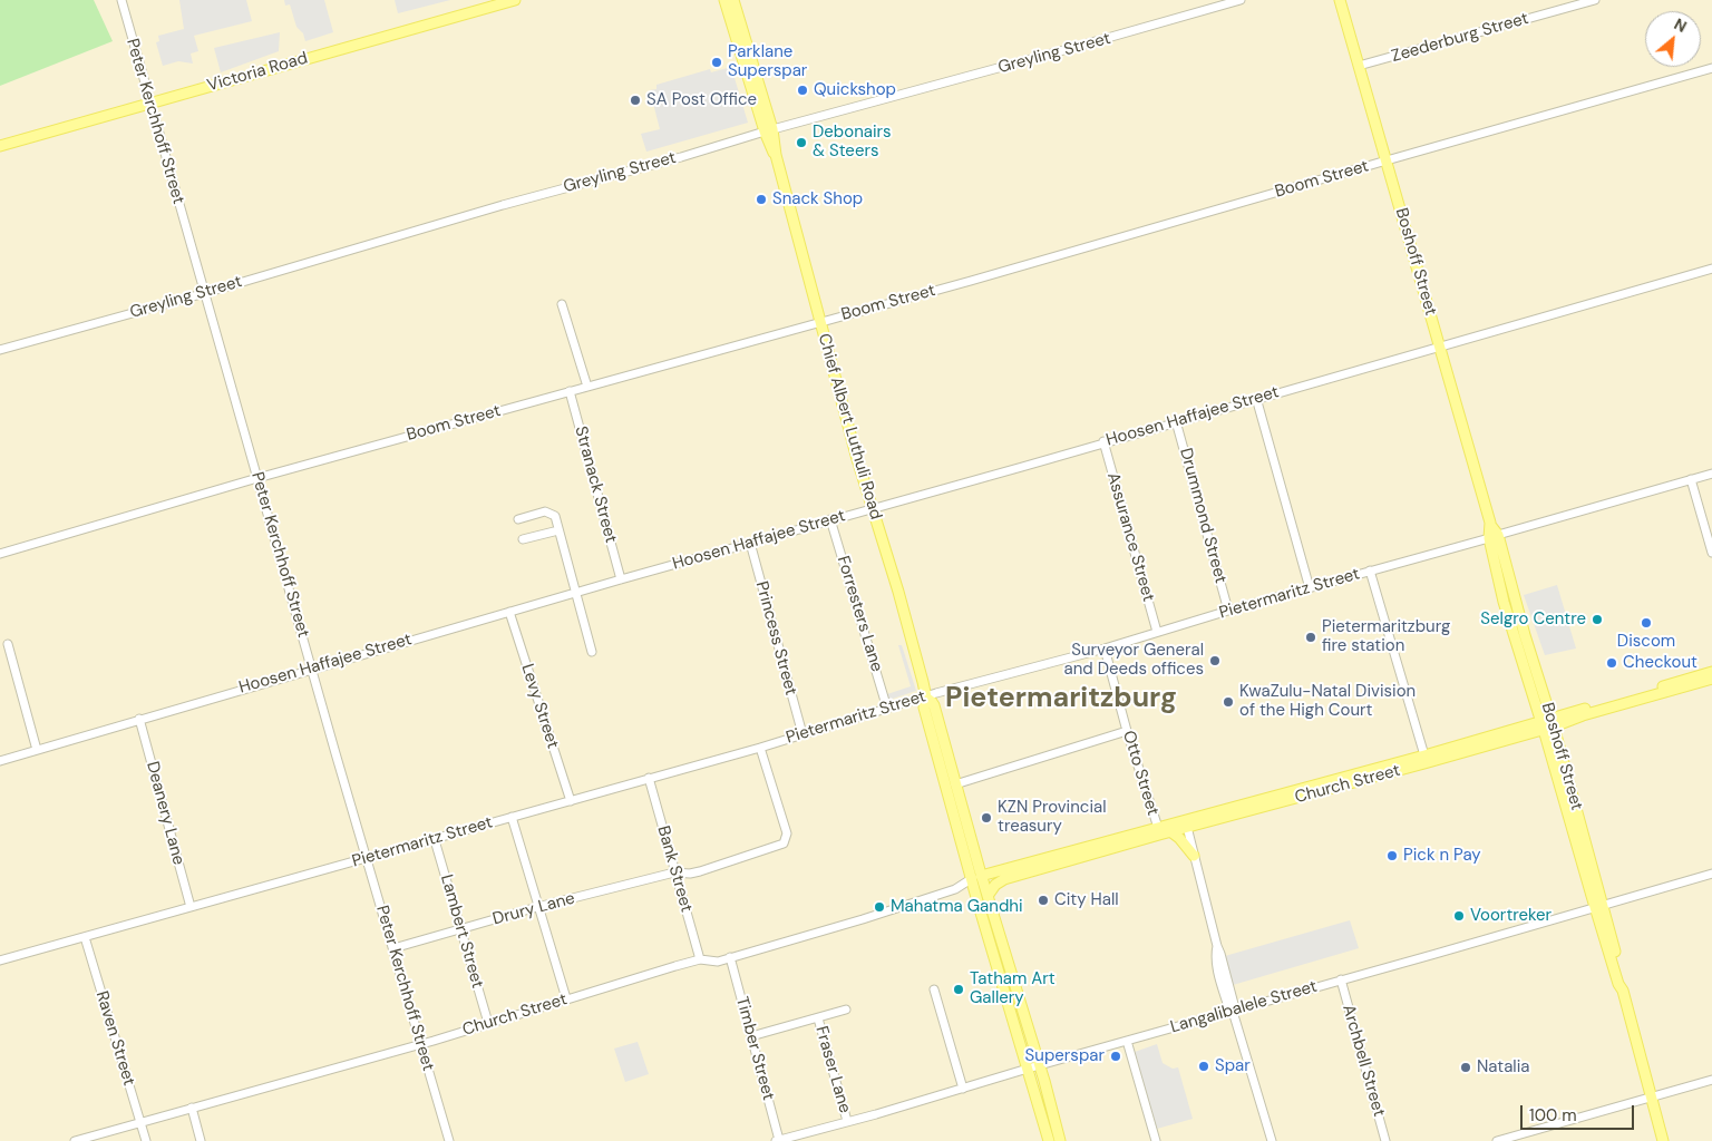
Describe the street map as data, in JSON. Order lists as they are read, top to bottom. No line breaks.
{"streets":{"main road":["Victoria Road","Boshoff Street","Chief Albert Luthuli Road","Church Street"],"street":["Zeederburg Street","Greyling Street","Peter Kerchhoff Street","Boom Street","Hoosen Haffajee Street","Stranack Street","Drummond Street","Assurance Street","Pietermaritz Street","Forresters Lane","Princess Street","Levy Street","Otto Street","Deanery Lane","Bank Street","Drury Lane","Lambert Street","Langalibalele Street","Raven Street","Timber Street","Archbell Street","Fraser Lane"]},"crossings":[["Zeederburg Street","Boshoff Street"],["Greyling Street","Peter Kerchhoff Street"],["Greyling Street","Chief Albert Luthuli Road"],["Victoria Road","Peter Kerchhoff Street"],["Peter Kerchhoff Street","Boom Street"],["Peter Kerchhoff Street","Hoosen Haffajee Street"],["Peter Kerchhoff Street","Pietermaritz Street"],["Peter Kerchhoff Street","Church Street"],["Peter Kerchhoff Street","Drury Lane"],["Boom Street","Boshoff Street"],["Boom Street","Chief Albert Luthuli Road"],["Boom Street","Stranack Street"],["Boshoff Street","Hoosen Haffajee Street"],["Boshoff Street","Pietermaritz Street"],["Boshoff Street","Church Street"],["Boshoff Street","Langalibalele Street"],["Hoosen Haffajee Street","Chief Albert Luthuli Road"],["Hoosen Haffajee Street","Stranack Street"],["Hoosen Haffajee Street","Drummond Street"],["Hoosen Haffajee Street","Assurance Street"],["Hoosen Haffajee Street","Forresters Lane"],["Hoosen Haffajee Street","Princess Street"],["Hoosen Haffajee Street","Levy Street"],["Hoosen Haffajee Street","Deanery Lane"],["Chief Albert Luthuli Road","Pietermaritz Street"],["Chief Albert Luthuli Road","Church Street"],["Chief Albert Luthuli Road","Langalibalele Street"],["Drummond Street","Pietermaritz Street"],["Assurance Street","Pietermaritz Street"],["Pietermaritz Street","Forresters Lane"],["Pietermaritz Street","Princess Street"],["Pietermaritz Street","Levy Street"],["Pietermaritz Street","Otto Street"],["Pietermaritz Street","Deanery Lane"],["Pietermaritz Street","Bank Street"],["Pietermaritz Street","Drury Lane"],["Pietermaritz Street","Lambert Street"],["Pietermaritz Street","Raven Street"],["Otto Street","Church Street"],["Church Street","Bank Street"],["Church Street","Lambert Street"],["Church Street","Raven Street"],["Church Street","Timber Street"],["Bank Street","Drury Lane"],["Drury Lane","Lambert Street"],["Langalibalele Street","Timber Street"],["Langalibalele Street","Archbell Street"],["Langalibalele Street","Fraser Lane"]],"districts":["Pietermaritzburg"],"places":["Parklane Superspar","Quickshop","SA Post Office","Debonairs & Steers","Snack Shop","Selgro Centre","Discom","Pietermaritzburg fire station","Surveyor General and Deeds offices","Checkout","KwaZulu-Natal Division of the High Court","KZN Provincial treasury","Pick n Pay","City Hall","Mahatma Gandhi","Voortreker","Tatham Art Gallery","Superspar","Spar","Natalia"],"scale_bar":"100 m","north":"top right"}
